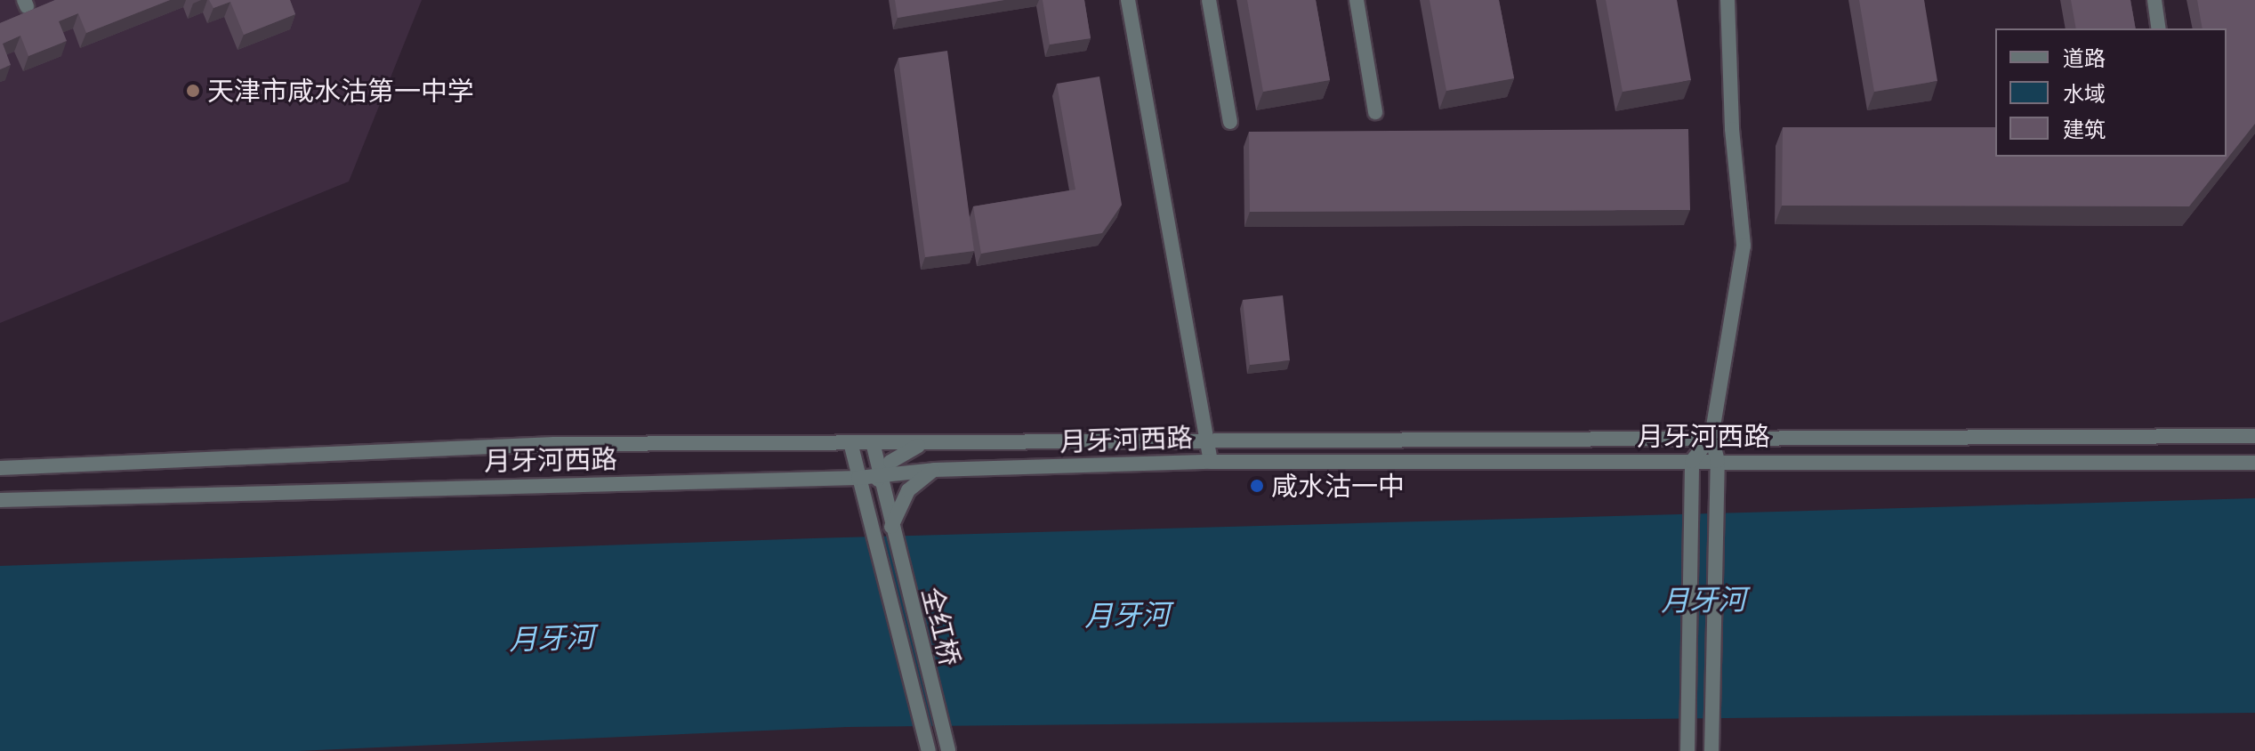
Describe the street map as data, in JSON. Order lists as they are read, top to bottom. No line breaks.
{"streets":{"street":["月牙河西路","全红桥"]},"crossings":[["月牙河西路","全红桥"]],"water":["月牙河"],"places":["天津市咸水沽第一中学","咸水沽一中"],"legend":["道路","水域","建筑"]}
